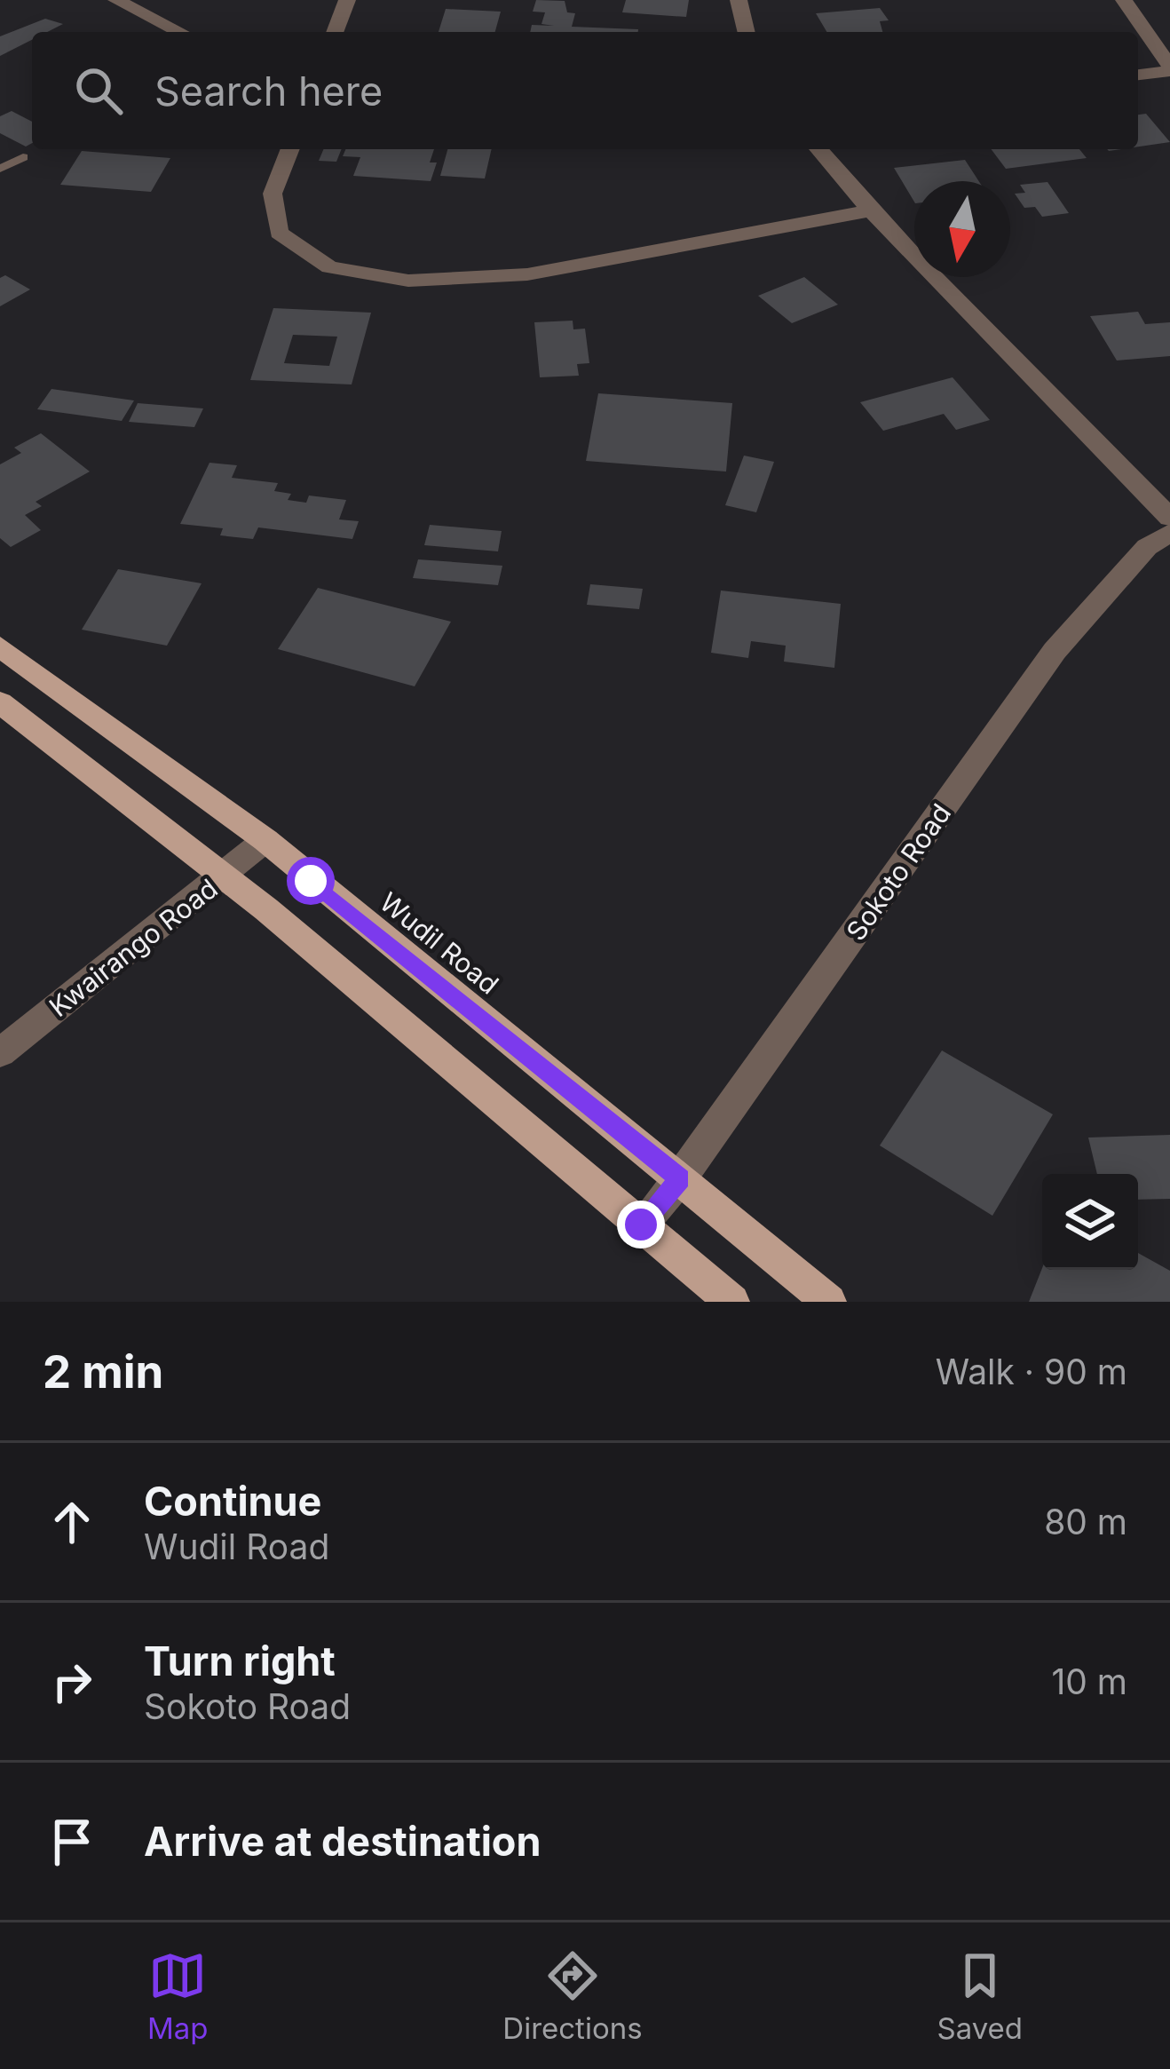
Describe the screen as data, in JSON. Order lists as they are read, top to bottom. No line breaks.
{"streets":{"main road":["Wudil Road"],"street":["Sokoto Road","Kwairango Road"]},"crossings":[["Sokoto Road","Wudil Road"],["Wudil Road","Kwairango Road"]],"north":"bottom","page":{"search":"Search here","heading":["2 min","Walk · 90 m"],"list":[["Continue","Wudil Road","80 m"],["Turn right","Sokoto Road","10 m"],"Arrive at destination"],"nav":["Map","Directions","Saved"]}}
